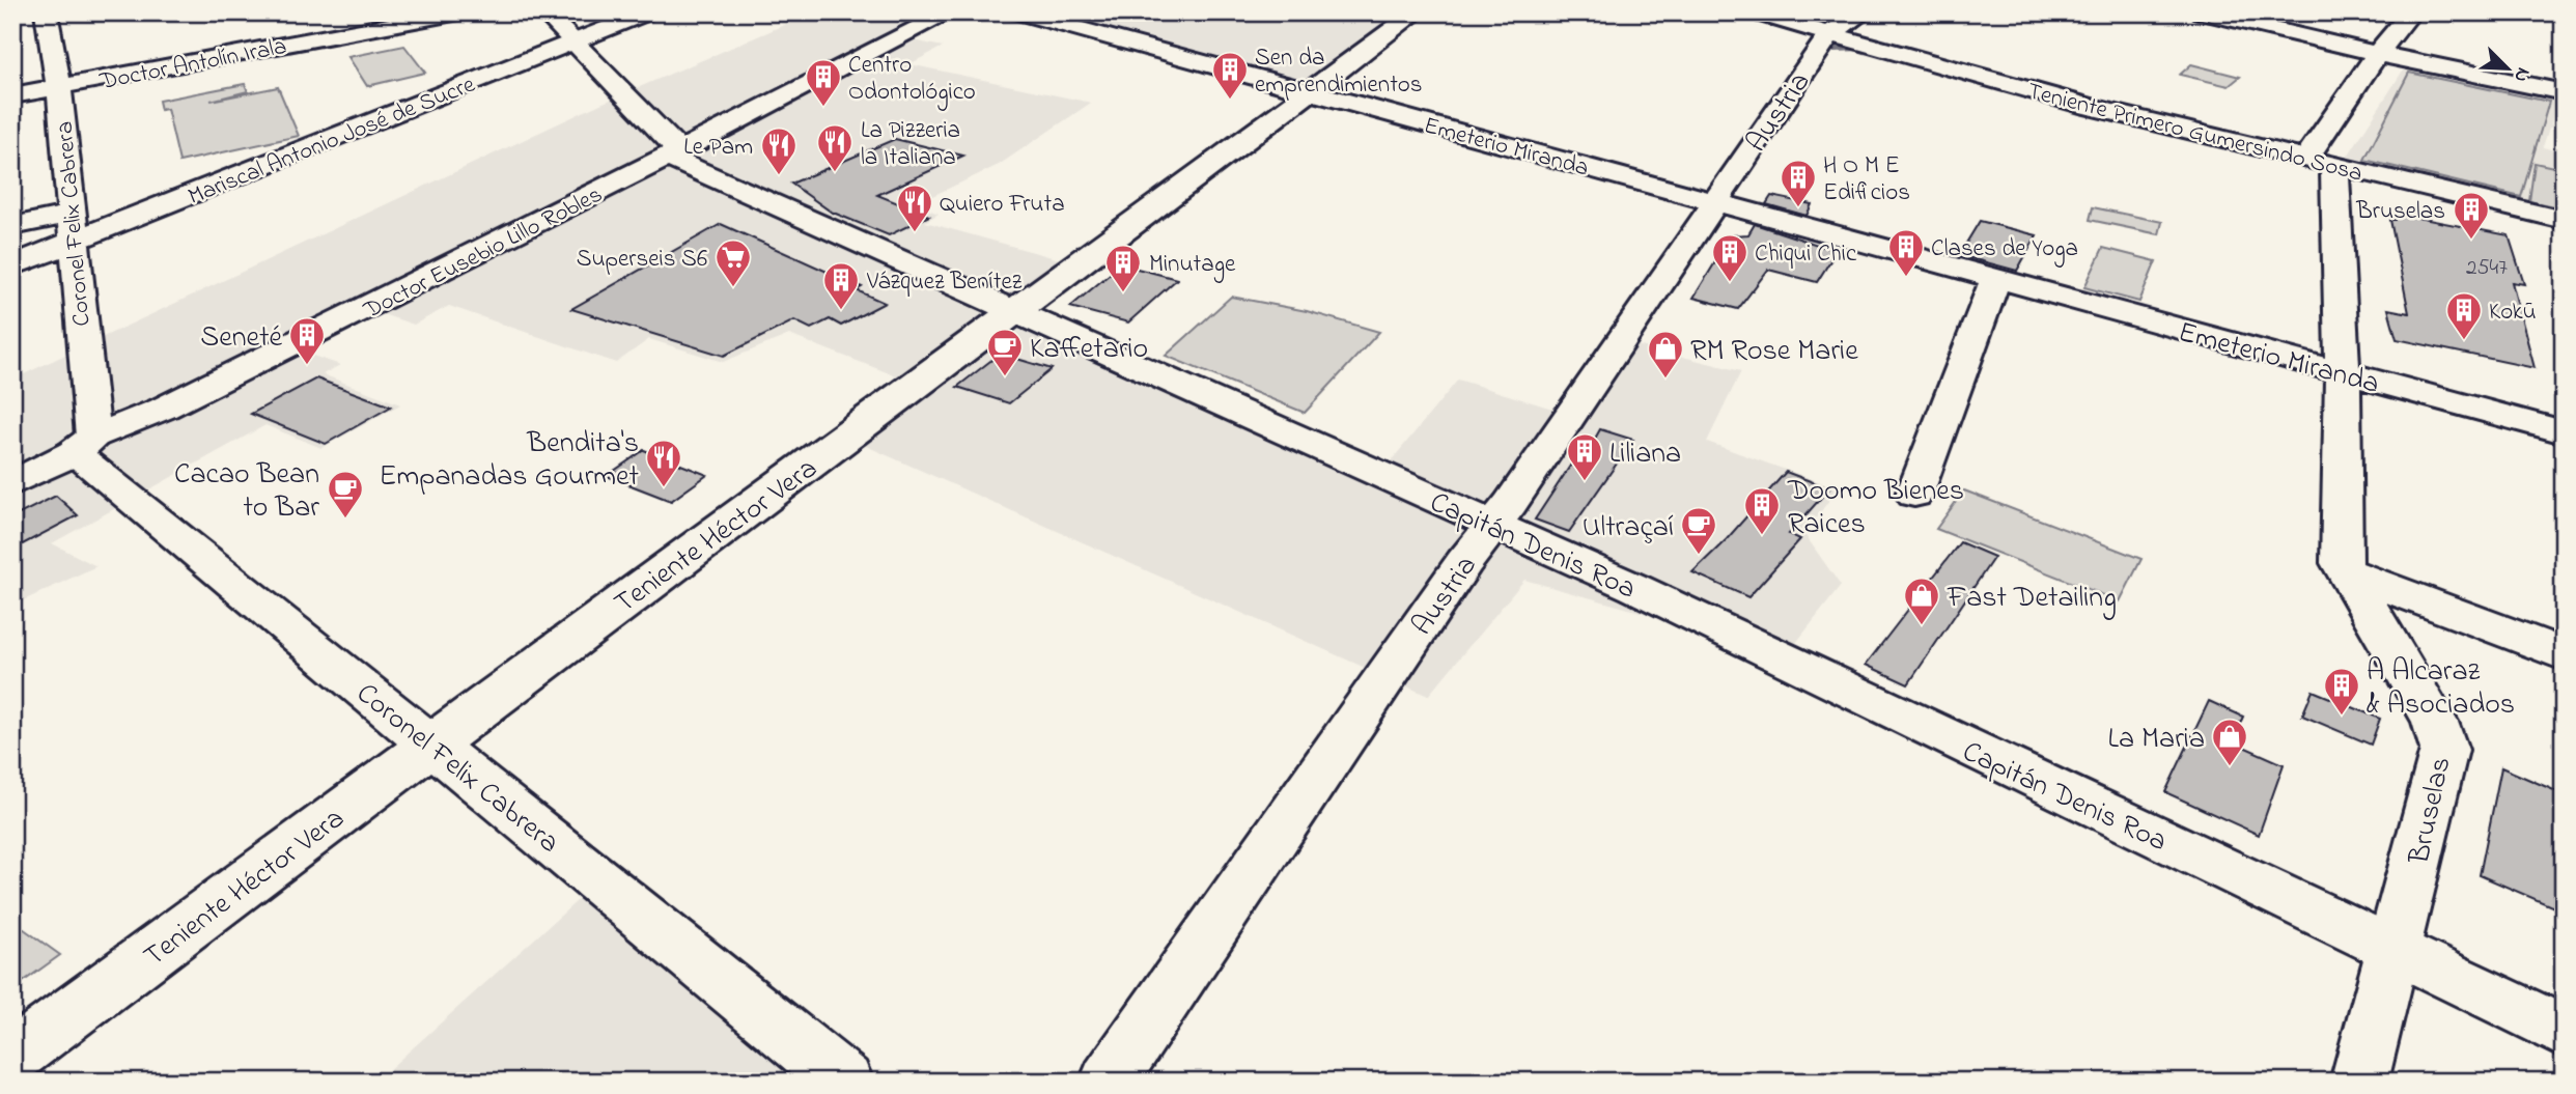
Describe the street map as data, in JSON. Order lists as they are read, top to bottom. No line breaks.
{"streets":{"street":["Doctor Antolín Irala","Austria","Teniente Primero Gumersindo Sosa","Mariscal Antonio José de Sucre","Emeterio Miranda","Coronel Felix Cabrera","Doctor Eusebio Lillo Robles","Teniente Héctor Vera","Capitán Denis Roa","Bruselas"]},"crossings":[["Doctor Antolín Irala","Coronel Felix Cabrera"],["Austria","Teniente Primero Gumersindo Sosa"],["Austria","Emeterio Miranda"],["Austria","Capitán Denis Roa"],["Teniente Primero Gumersindo Sosa","Bruselas"],["Mariscal Antonio José de Sucre","Coronel Felix Cabrera"],["Mariscal Antonio José de Sucre","Capitán Denis Roa"],["Emeterio Miranda","Teniente Héctor Vera"],["Emeterio Miranda","Bruselas"],["Coronel Felix Cabrera","Doctor Eusebio Lillo Robles"],["Coronel Felix Cabrera","Teniente Héctor Vera"],["Doctor Eusebio Lillo Robles","Capitán Denis Roa"],["Teniente Héctor Vera","Capitán Denis Roa"],["Capitán Denis Roa","Bruselas"]],"places":{"building":["Sen da emprendimientos","Centro Odontológico","H O M E Edificios","Bruselas","Clases de Yoga","Chiqui Chic","Minutage","Vázquez Benítez","Kokū","Seneté","Liliana","Doomo Bienes Raices","A Alcaraz & Asociados"],"restaurant":["La Pizzeria la Italiana","Le Pam","Quiero Fruta","Bendita's Empanadas Gourmet"],"supermarket":["Superseis S6"],"cafe":["Kaffetario","Cacao Bean to Bar","Ultraçaí"],"shop":["RM Rose Marie","Fast Detailing","La Maria"]},"house_numbers":["2547"],"north":"bottom right"}
